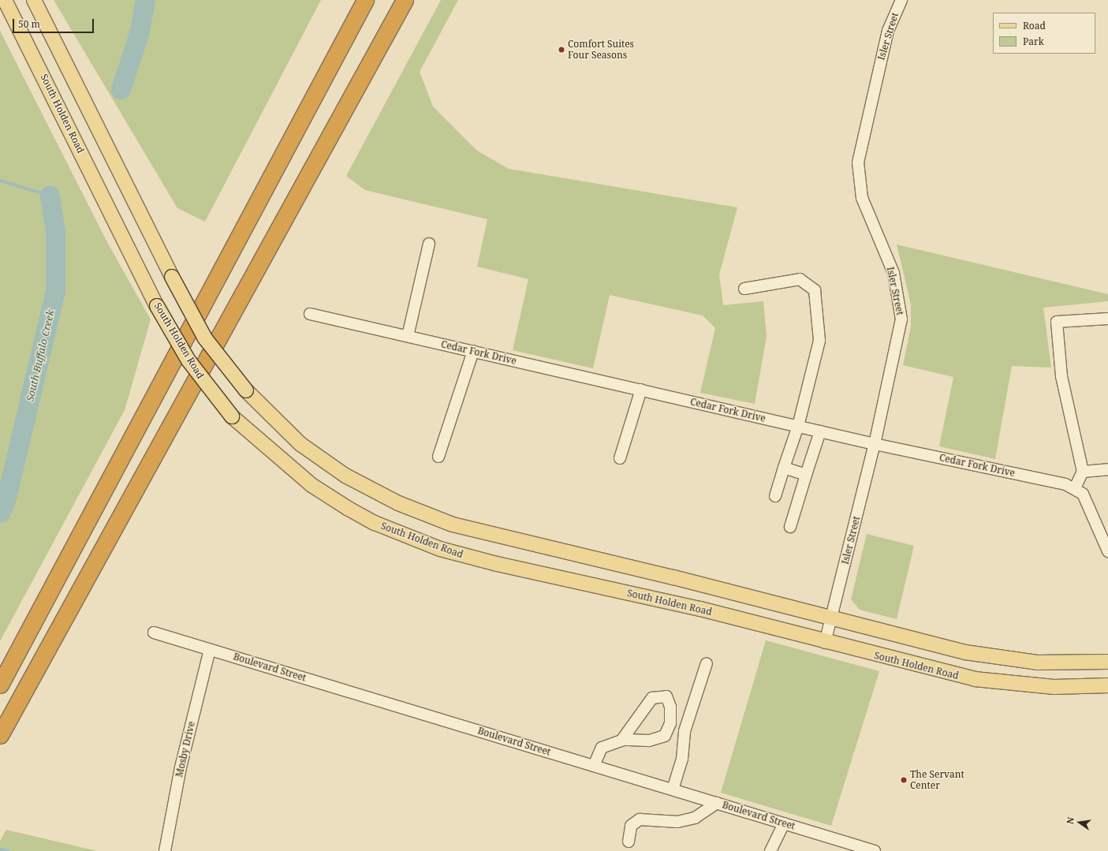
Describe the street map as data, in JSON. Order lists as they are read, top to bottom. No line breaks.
{"streets":{"main road":["South Holden Road"],"street":["Isler Street","Cedar Fork Drive","Boulevard Street","Mosby Drive"]},"crossings":[["Isler Street","South Holden Road"],["Isler Street","Cedar Fork Drive"],["Boulevard Street","Mosby Drive"]],"water":["South Buffalo Creek"],"places":["Comfort Suites Four Seasons","The Servant Center"],"legend":["Road","Park"],"scale_bar":"50 m","north":"left"}
